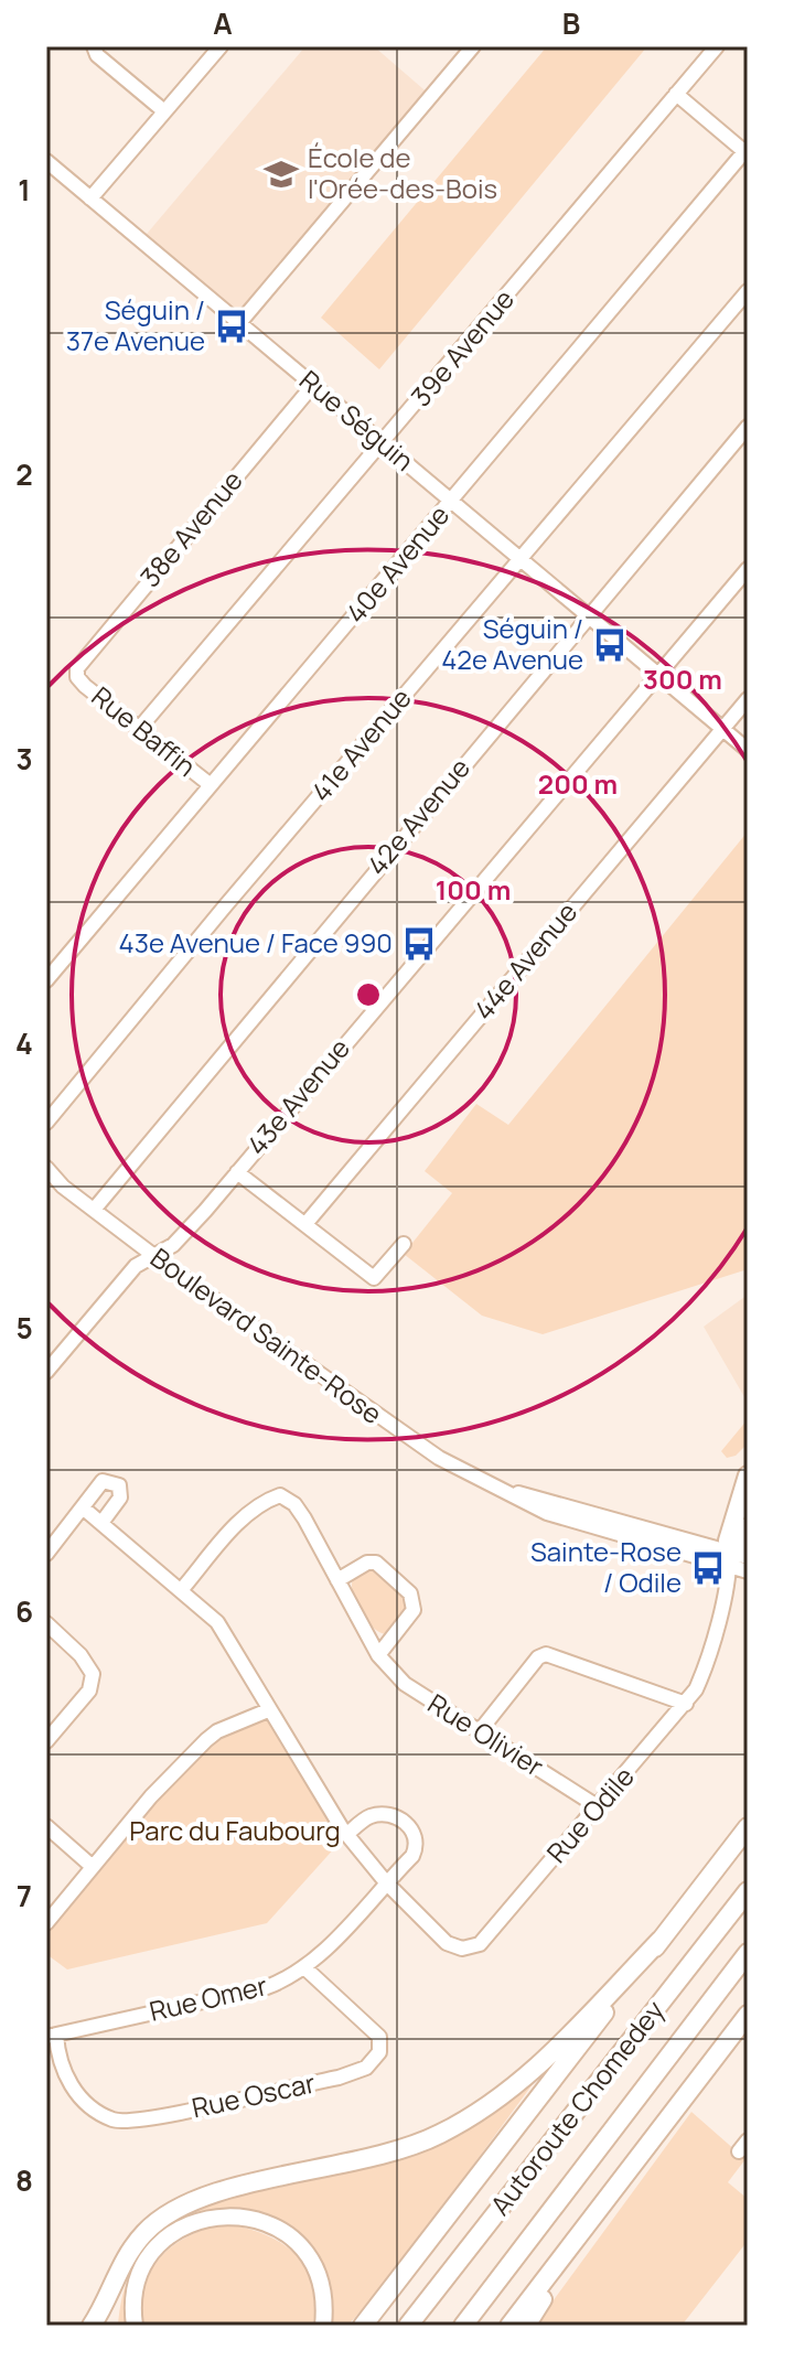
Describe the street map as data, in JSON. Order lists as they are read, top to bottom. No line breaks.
{"streets":{"highway":["Autoroute Chomedey"],"street":["39e Avenue","Rue Séguin","38e Avenue","40e Avenue","Rue Baffin","41e Avenue","42e Avenue","44e Avenue","43e Avenue","Boulevard Sainte-Rose","Rue Olivier","Rue Odile","Rue Omer","Rue Oscar"]},"crossings":[["39e Avenue","Rue Séguin"],["39e Avenue","Rue Baffin"],["Rue Séguin","38e Avenue"],["Rue Séguin","40e Avenue"],["Rue Séguin","41e Avenue"],["Rue Séguin","42e Avenue"],["Rue Séguin","44e Avenue"],["Rue Séguin","43e Avenue"],["38e Avenue","Rue Baffin"],["40e Avenue","Rue Baffin"],["42e Avenue","Boulevard Sainte-Rose"],["43e Avenue","Boulevard Sainte-Rose"],["Boulevard Sainte-Rose","Rue Odile"],["Rue Olivier","Rue Odile"],["Rue Odile","Rue Omer"],["Rue Omer","Rue Oscar"]],"parks":["Parc du Faubourg"],"places":{"school or university":["École de l'Orée-des-Bois"],"bus stop":["Séguin / 37e Avenue","Séguin / 42e Avenue","43e Avenue / Face 990","Sainte-Rose / Odile"]},"grid":{"columns":["A","B"],"rows":["1","2","3","4","5","6","7","8"]},"rings":["300 m","200 m","100 m"]}
